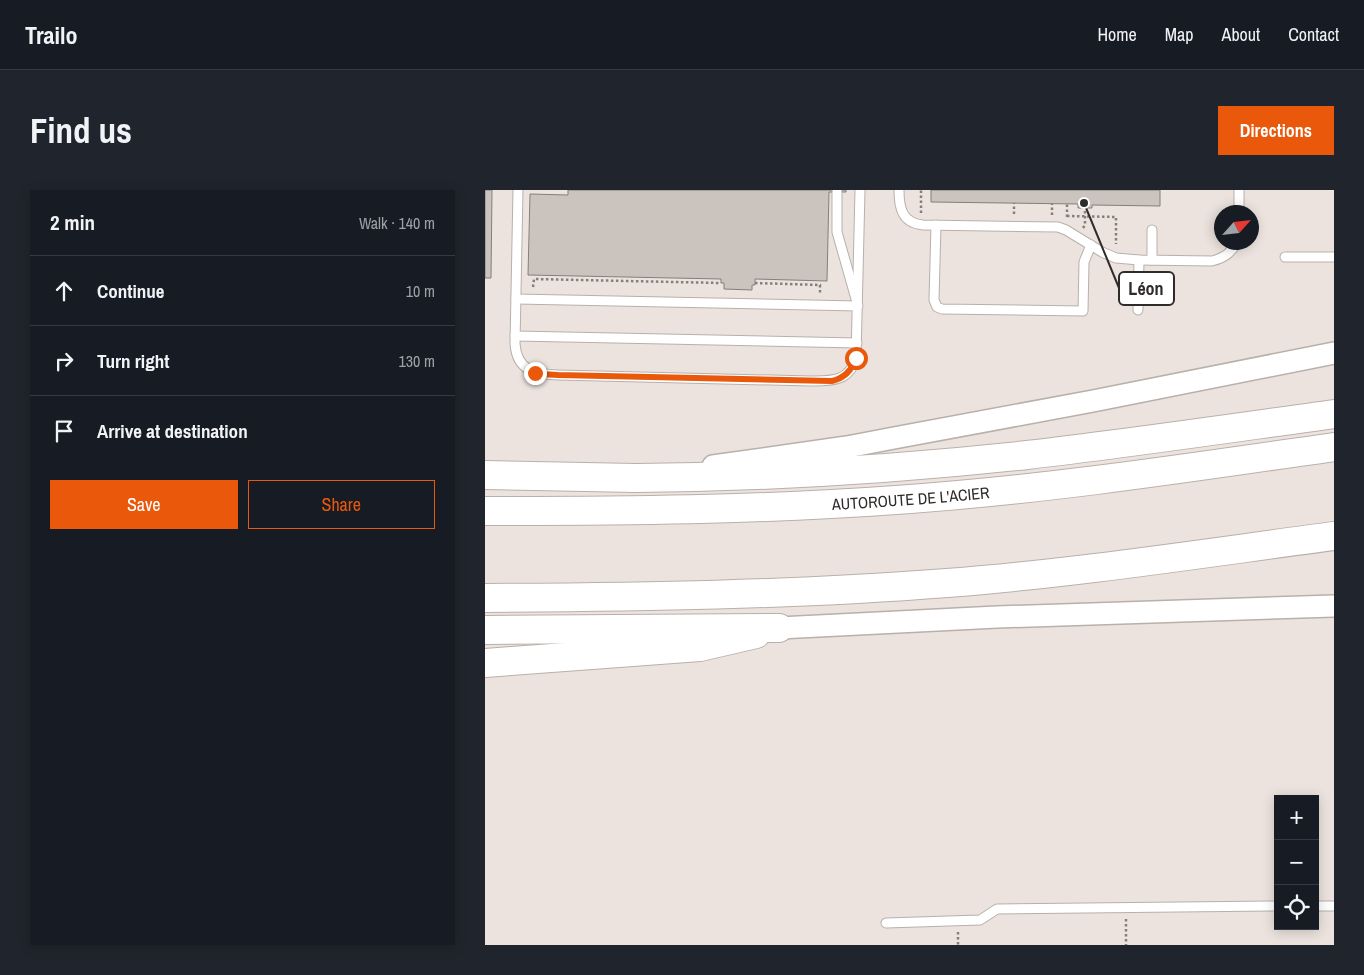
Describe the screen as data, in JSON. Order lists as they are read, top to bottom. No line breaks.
{"streets":{"main road":["AUTOROUTE DE L'ACIER"]},"places":["Léon"],"north":"top right","page":{"header":"Trailo","nav":["Home","Map","About","Contact"],"buttons":["Directions",["Save","Share"]],"title":"Find us","heading":["2 min","Walk · 140 m"],"list":[["Continue","10 m"],["Turn right","130 m"],"Arrive at destination"],"map_buttons":["+","−"]}}
